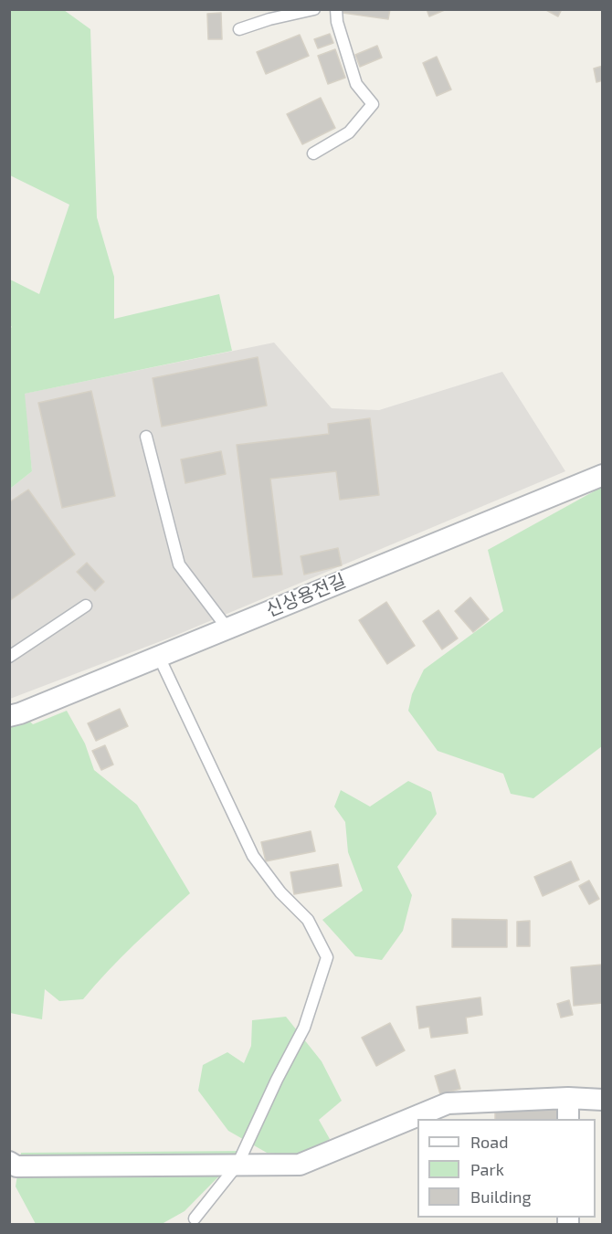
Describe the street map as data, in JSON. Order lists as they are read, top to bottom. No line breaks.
{"streets":{"street":["신상용전길"]},"legend":["Road","Park","Building"]}
